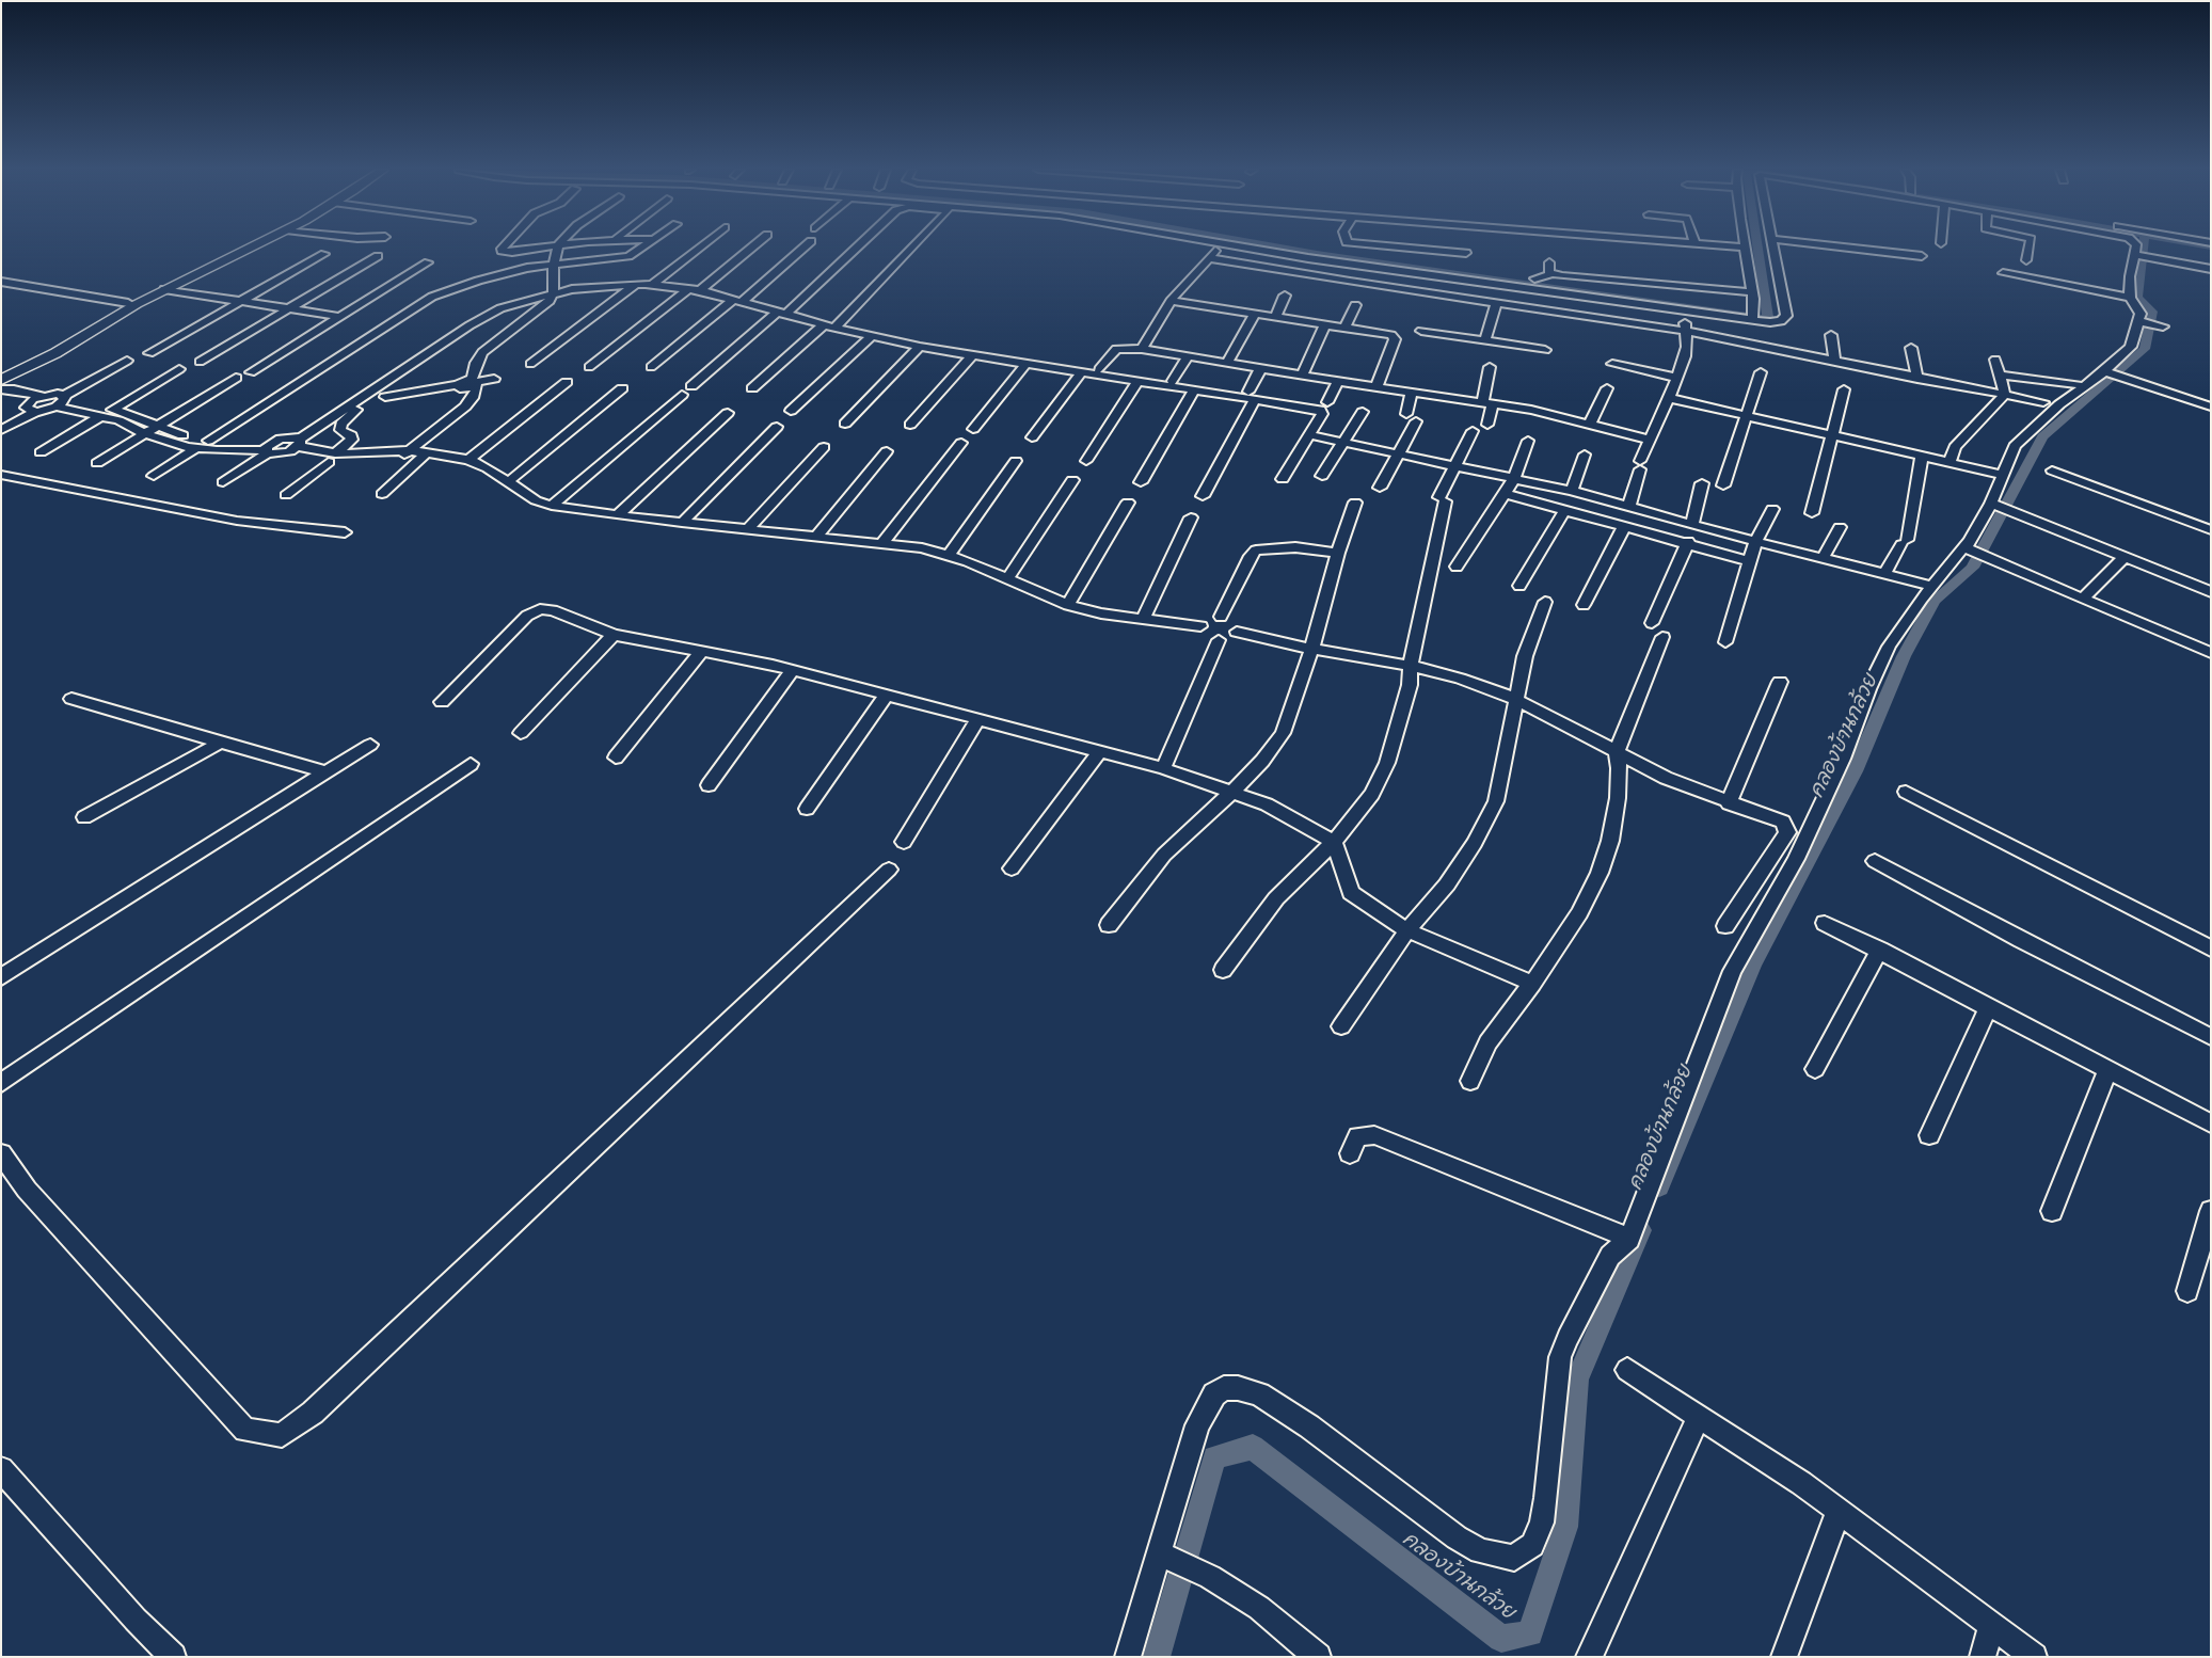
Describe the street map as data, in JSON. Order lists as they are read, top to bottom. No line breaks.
{"water":["คลองบ้านกล้วย"]}
